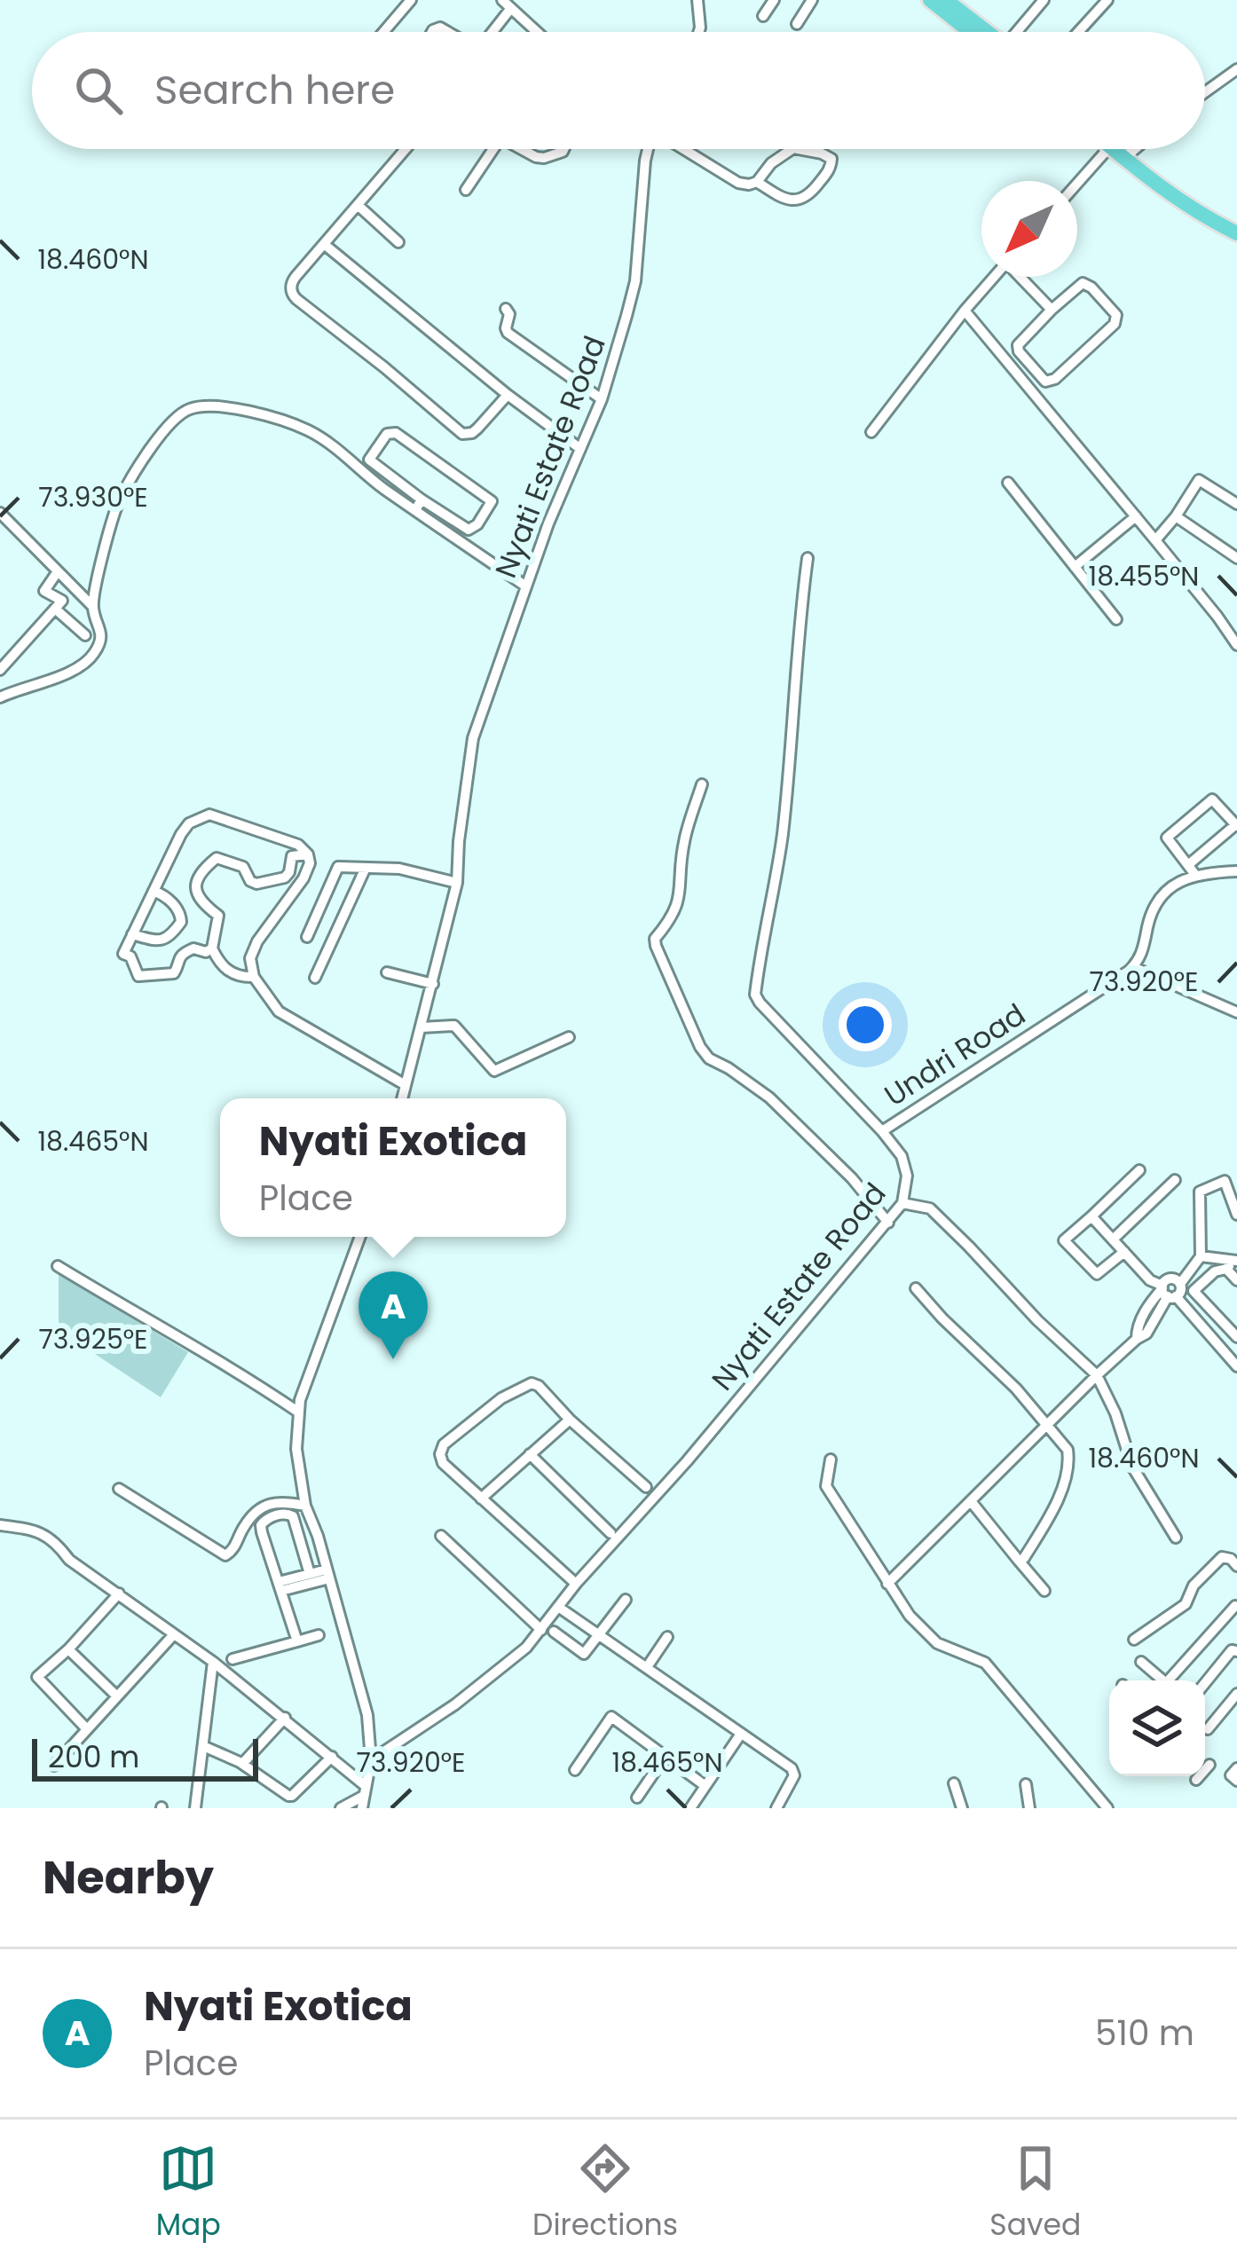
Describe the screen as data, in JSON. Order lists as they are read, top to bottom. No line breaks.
{"streets":{"street":["Nyati Estate Road","Undri Road"]},"crossings":[["Nyati Estate Road","Undri Road"]],"scale_bar":"200 m","north":"bottom left","page":{"search":"Search here","popup":["Nyati Exotica","Place"],"pins":"A","scale":"200 m","heading":"Nearby","list":[{"mark":"A","name":"Nyati Exotica","note":"Place","value":"510 m"}],"nav":["Map","Directions","Saved"]},"coordinates":["18.460°N","73.930°E","18.455°N","73.920°E","18.465°N","73.925°E"]}
